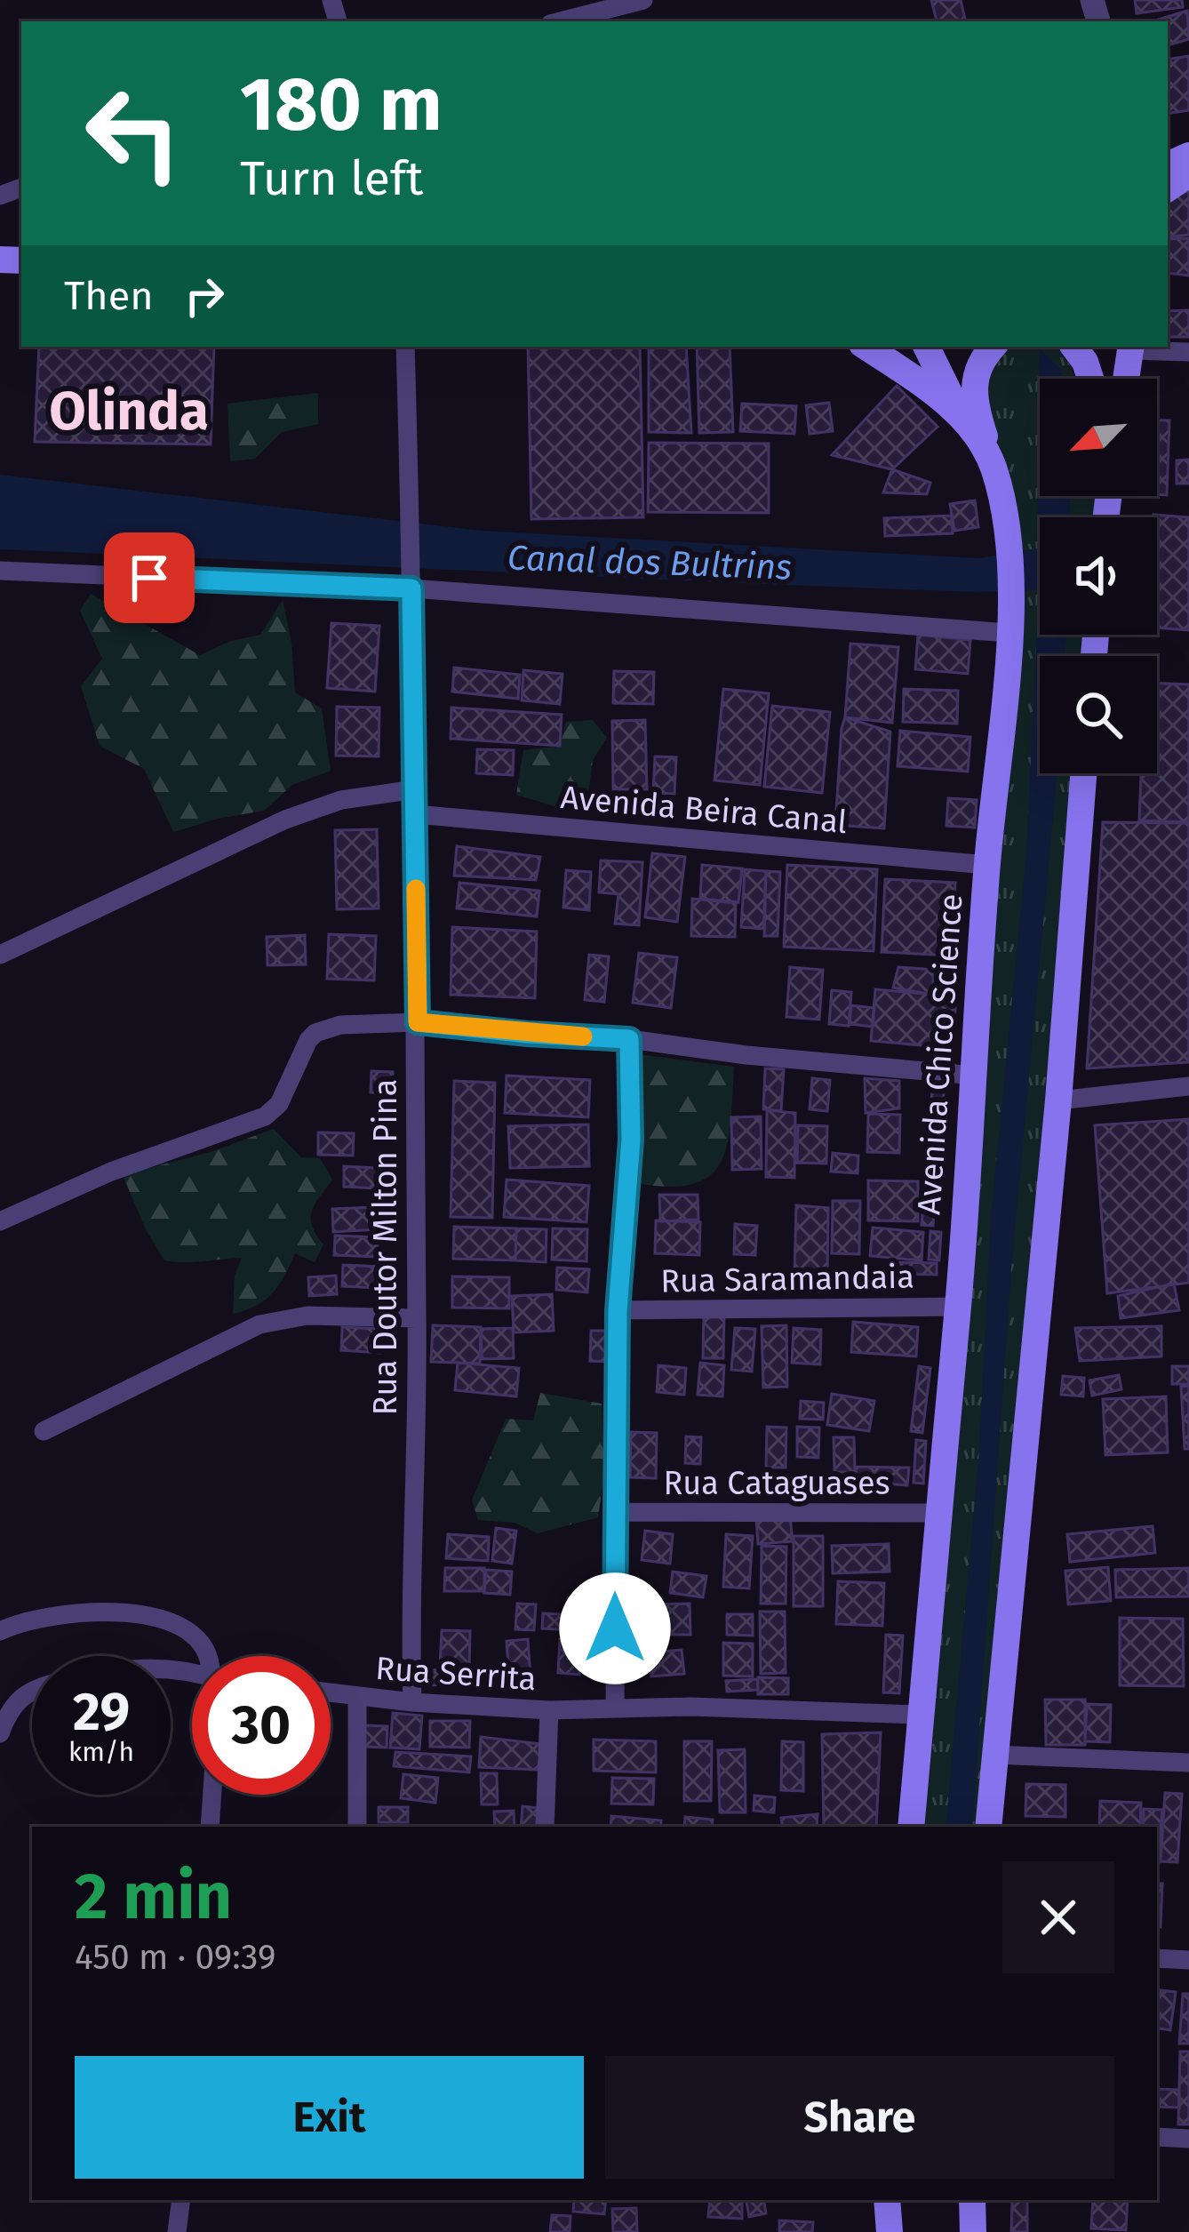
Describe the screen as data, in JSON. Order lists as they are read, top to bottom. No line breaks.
{"streets":{"main road":["Avenida Chico Science"],"street":["Avenida Beira Canal","Rua Doutor Milton Pina","Rua Saramandaia","Rua Cataguases","Rua Serrita"]},"crossings":[["Avenida Beira Canal","Avenida Chico Science"],["Avenida Beira Canal","Rua Doutor Milton Pina"],["Avenida Chico Science","Rua Saramandaia"],["Avenida Chico Science","Rua Cataguases"],["Avenida Chico Science","Rua Serrita"],["Rua Doutor Milton Pina","Rua Serrita"]],"districts":["Olinda"],"water":["Canal dos Bultrins"],"north":"bottom left","page":{"turn":["180 m","Turn left"],"then":"Then","speed":"29 km/h","limit":"30","heading":["2 min","450 m · 09:39"],"buttons":["Exit","Share"]}}
